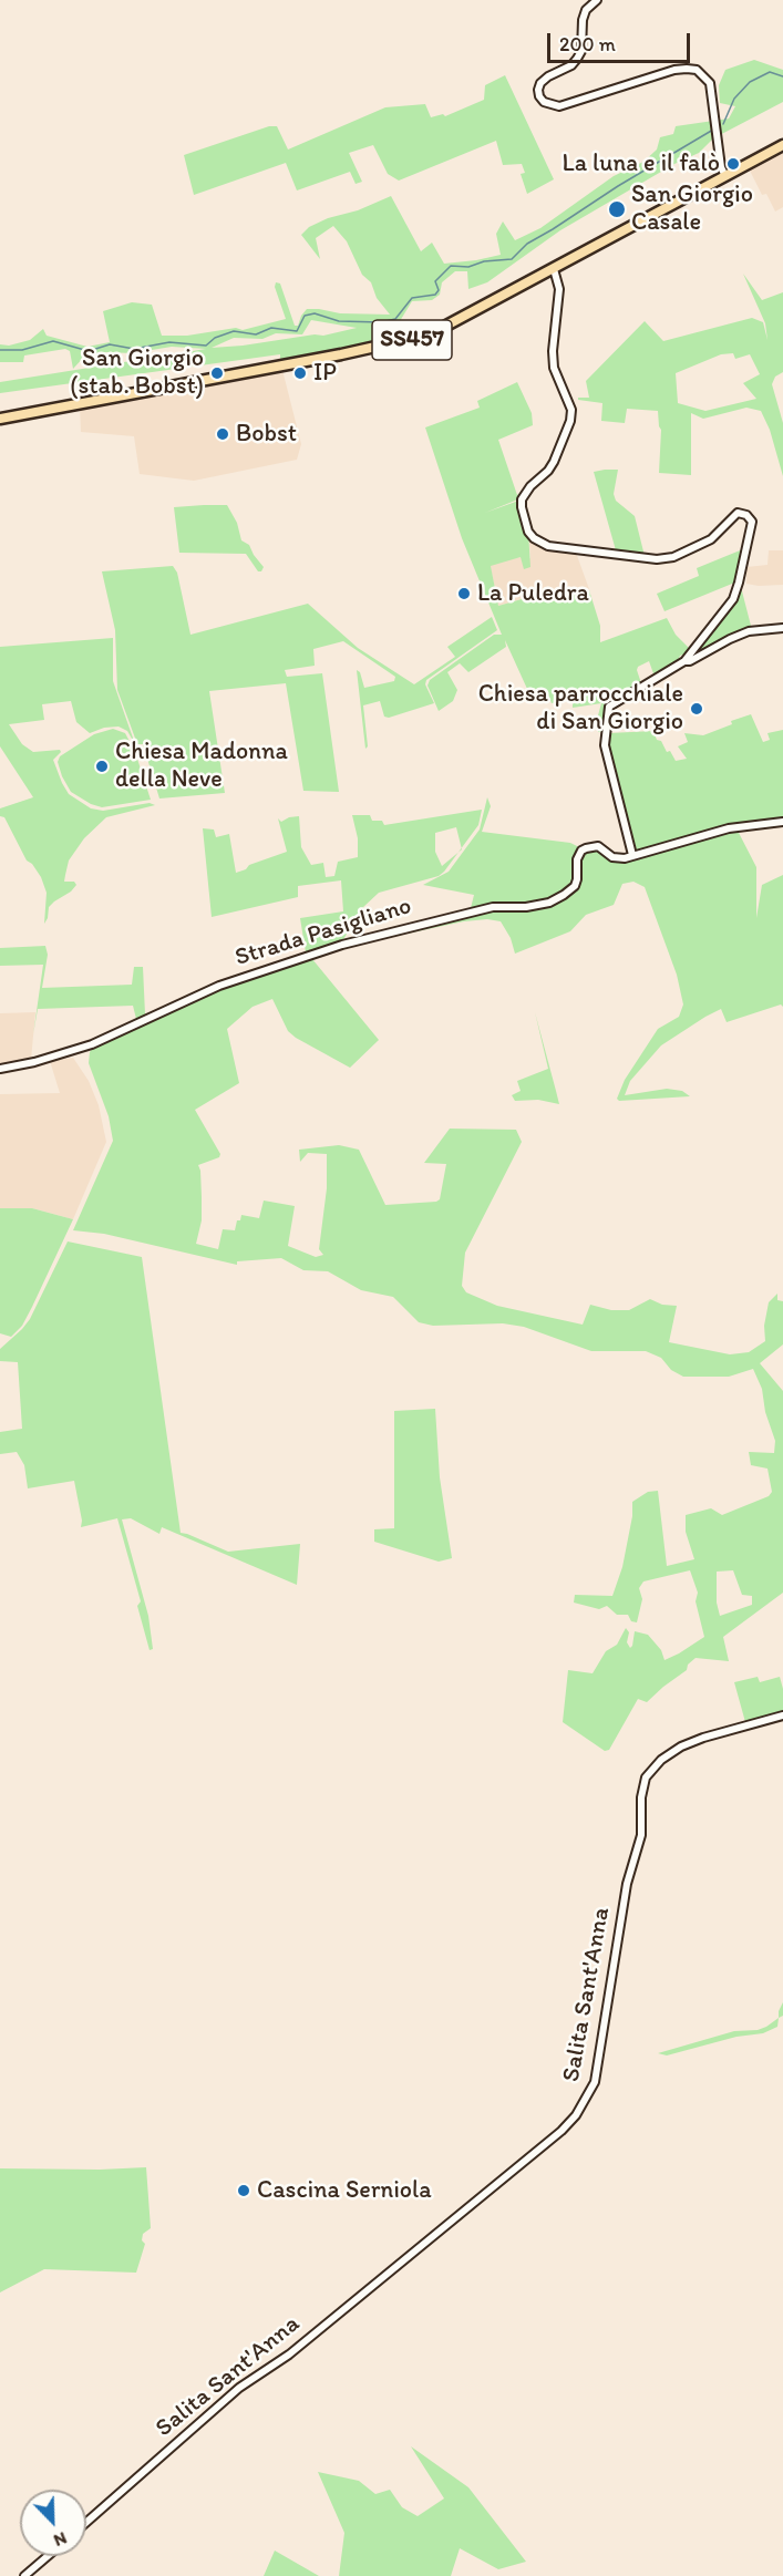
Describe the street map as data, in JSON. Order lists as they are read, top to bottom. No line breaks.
{"streets":{"main road":["SS457"],"street":["Strada Pasigliano","Salita Sant'Anna"]},"places":["La luna e il falò","San Giorgio Casale","San Giorgio (stab. Bobst)","IP","Bobst","La Puledra","Chiesa parrocchiale di San Giorgio","Chiesa Madonna della Neve","Cascina Serniola"],"scale_bar":"200 m","north":"bottom right"}
